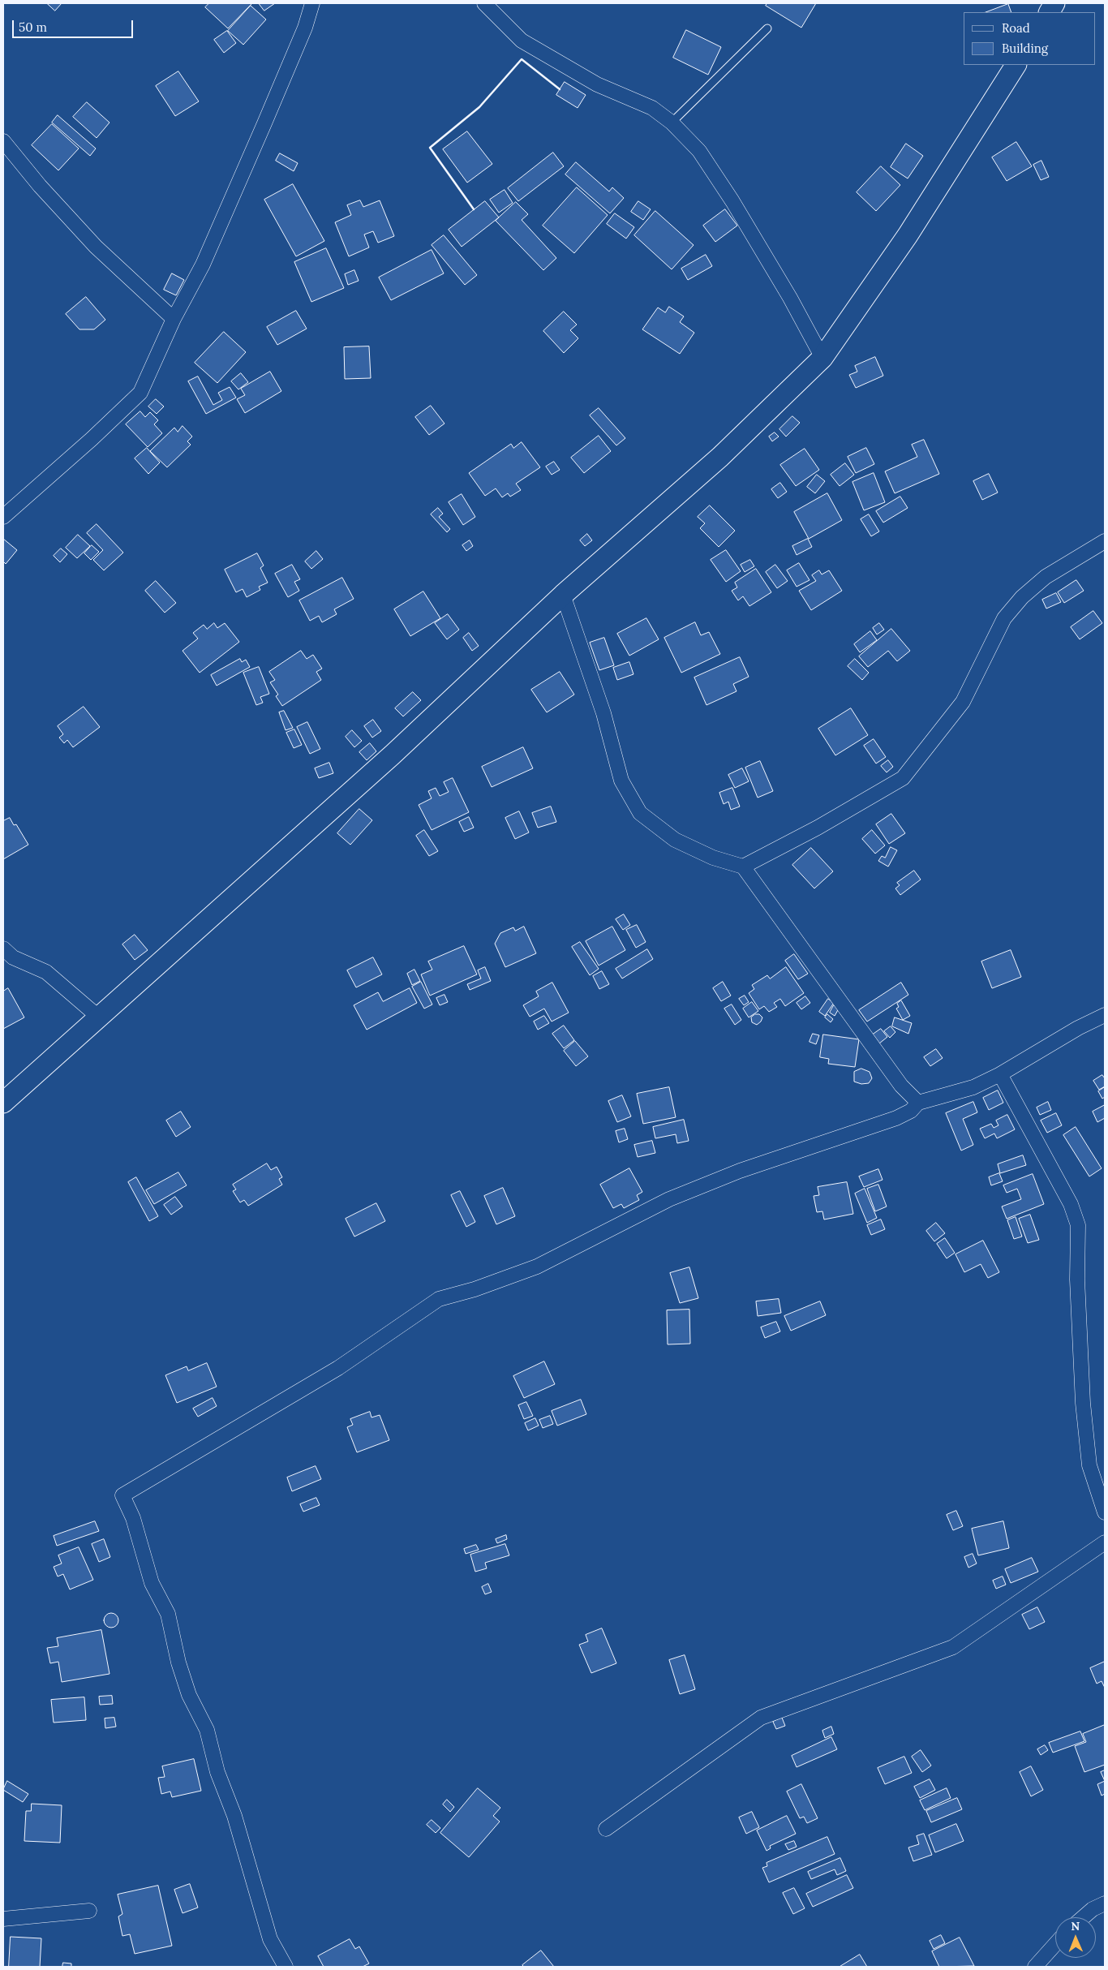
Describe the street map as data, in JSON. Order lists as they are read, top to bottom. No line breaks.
{"legend":["Road","Building"],"scale_bar":"50 m","north":"top"}
